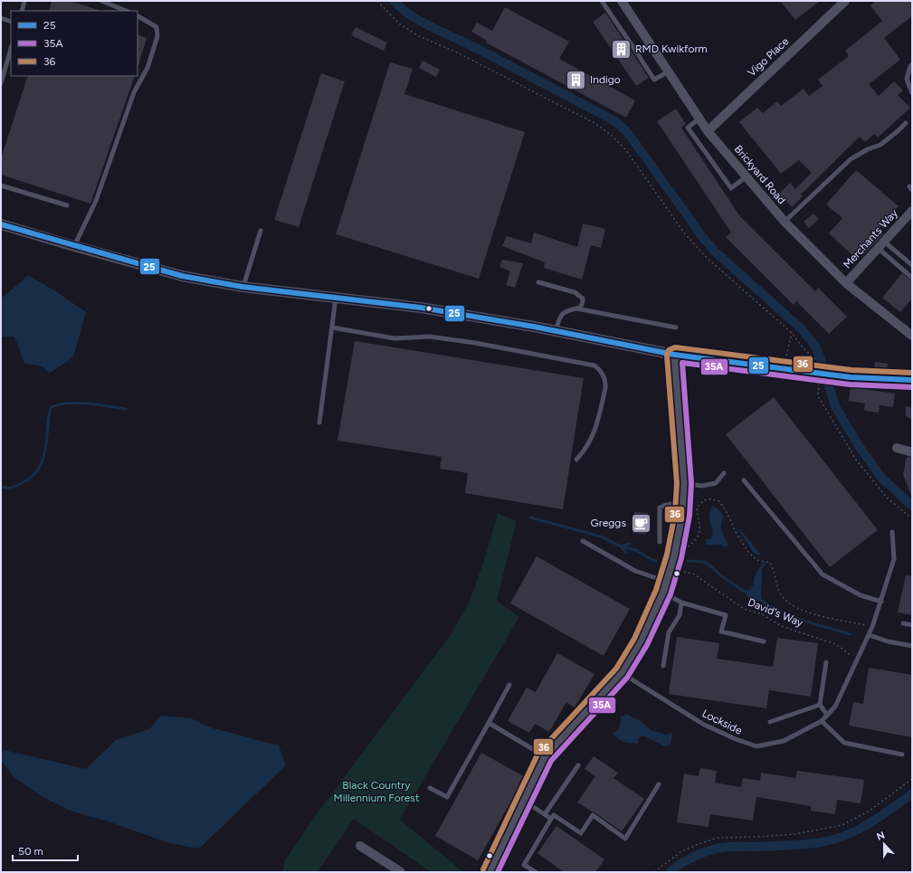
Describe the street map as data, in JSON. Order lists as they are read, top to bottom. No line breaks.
{"streets":{"street":["Vigo Place","Brickyard Road","Merchants Way"],"lane":["Lockside"],"path":["David's Way"]},"crossings":[["Vigo Place","Brickyard Road"],["Brickyard Road","Merchants Way"],["David's Way","Lockside"]],"parks":["Black Country Millennium Forest"],"places":{"building":["RMD Kwikform","Indigo"],"cafe":["Greggs"]},"lines":["transit line 25","transit line 36","transit line 35A"],"legend":["25","35A","36"],"scale_bar":"50 m","north":"top"}
